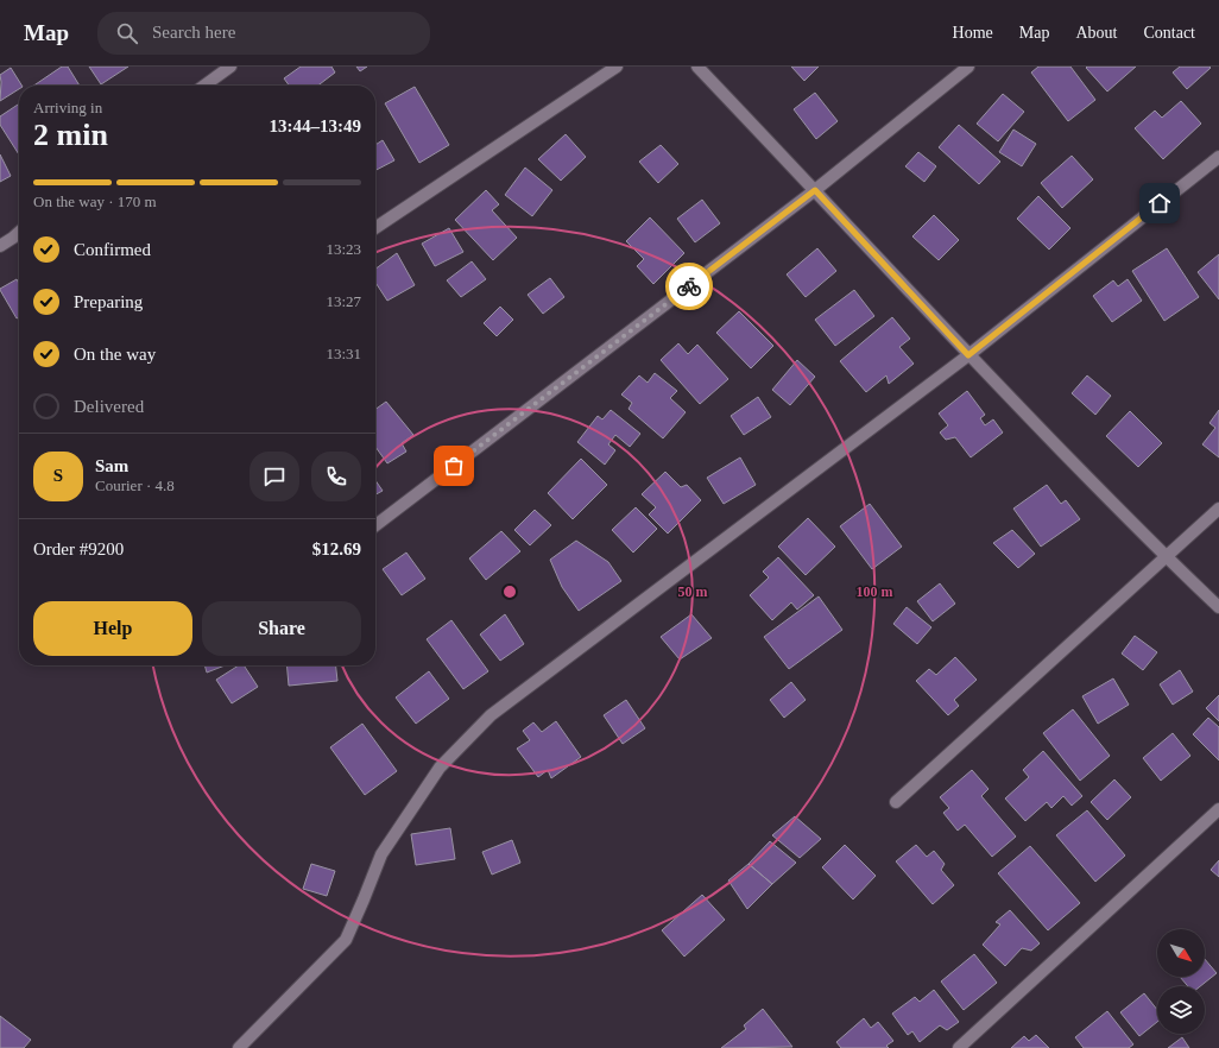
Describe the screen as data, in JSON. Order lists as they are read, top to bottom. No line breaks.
{"north":"bottom right","page":{"header":"Map","search":"Search here","nav":["Home","Map","About","Contact"],"heading":["2 min","Arriving in","13:44–13:49"],"panel":["Sam","Courier · 4.8","Order #9200","$12.69"],"bar":"On the way · 170 m","list":[["Confirmed","13:23"],["Preparing","13:27"],["On the way","13:31"],"Delivered"],"round":"S","buttons":["Help","Share"]},"rings":["50 m","100 m"]}
